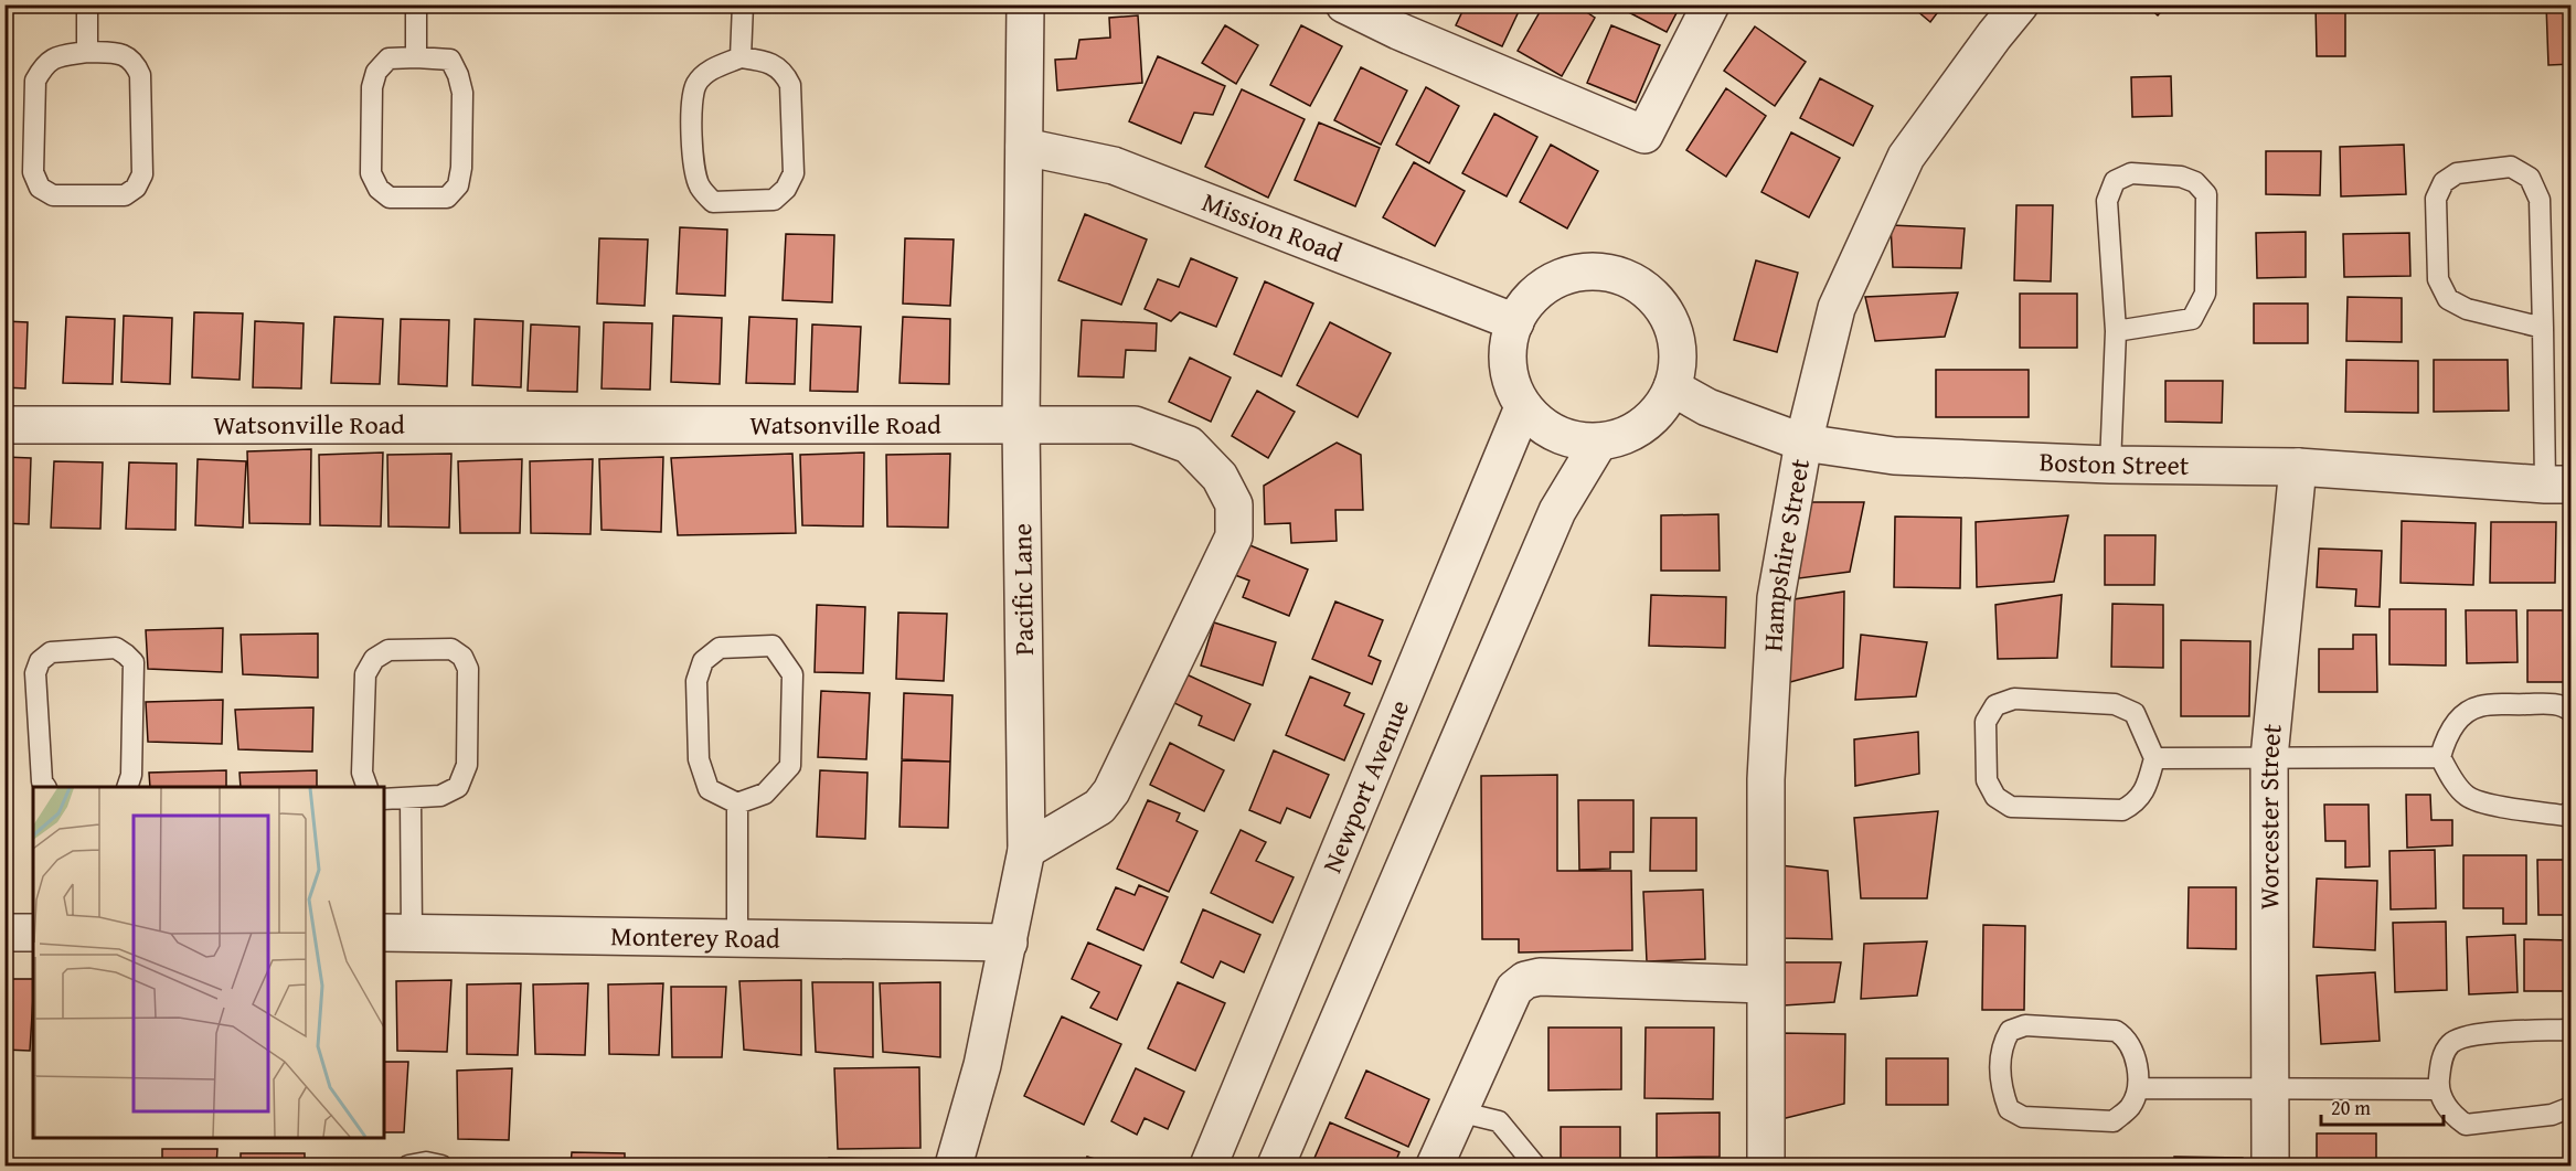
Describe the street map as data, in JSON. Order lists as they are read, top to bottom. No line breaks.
{"streets":{"street":["Mission Road","Watsonville Road","Boston Street","Hampshire Street","Pacific Lane","Newport Avenue","Worcester Street","Monterey Road"]},"crossings":[["Mission Road","Boston Street"],["Mission Road","Pacific Lane"],["Mission Road","Newport Avenue"],["Watsonville Road","Pacific Lane"],["Boston Street","Hampshire Street"],["Boston Street","Newport Avenue"],["Boston Street","Worcester Street"],["Pacific Lane","Monterey Road"]],"scale_bar":"20 m"}
